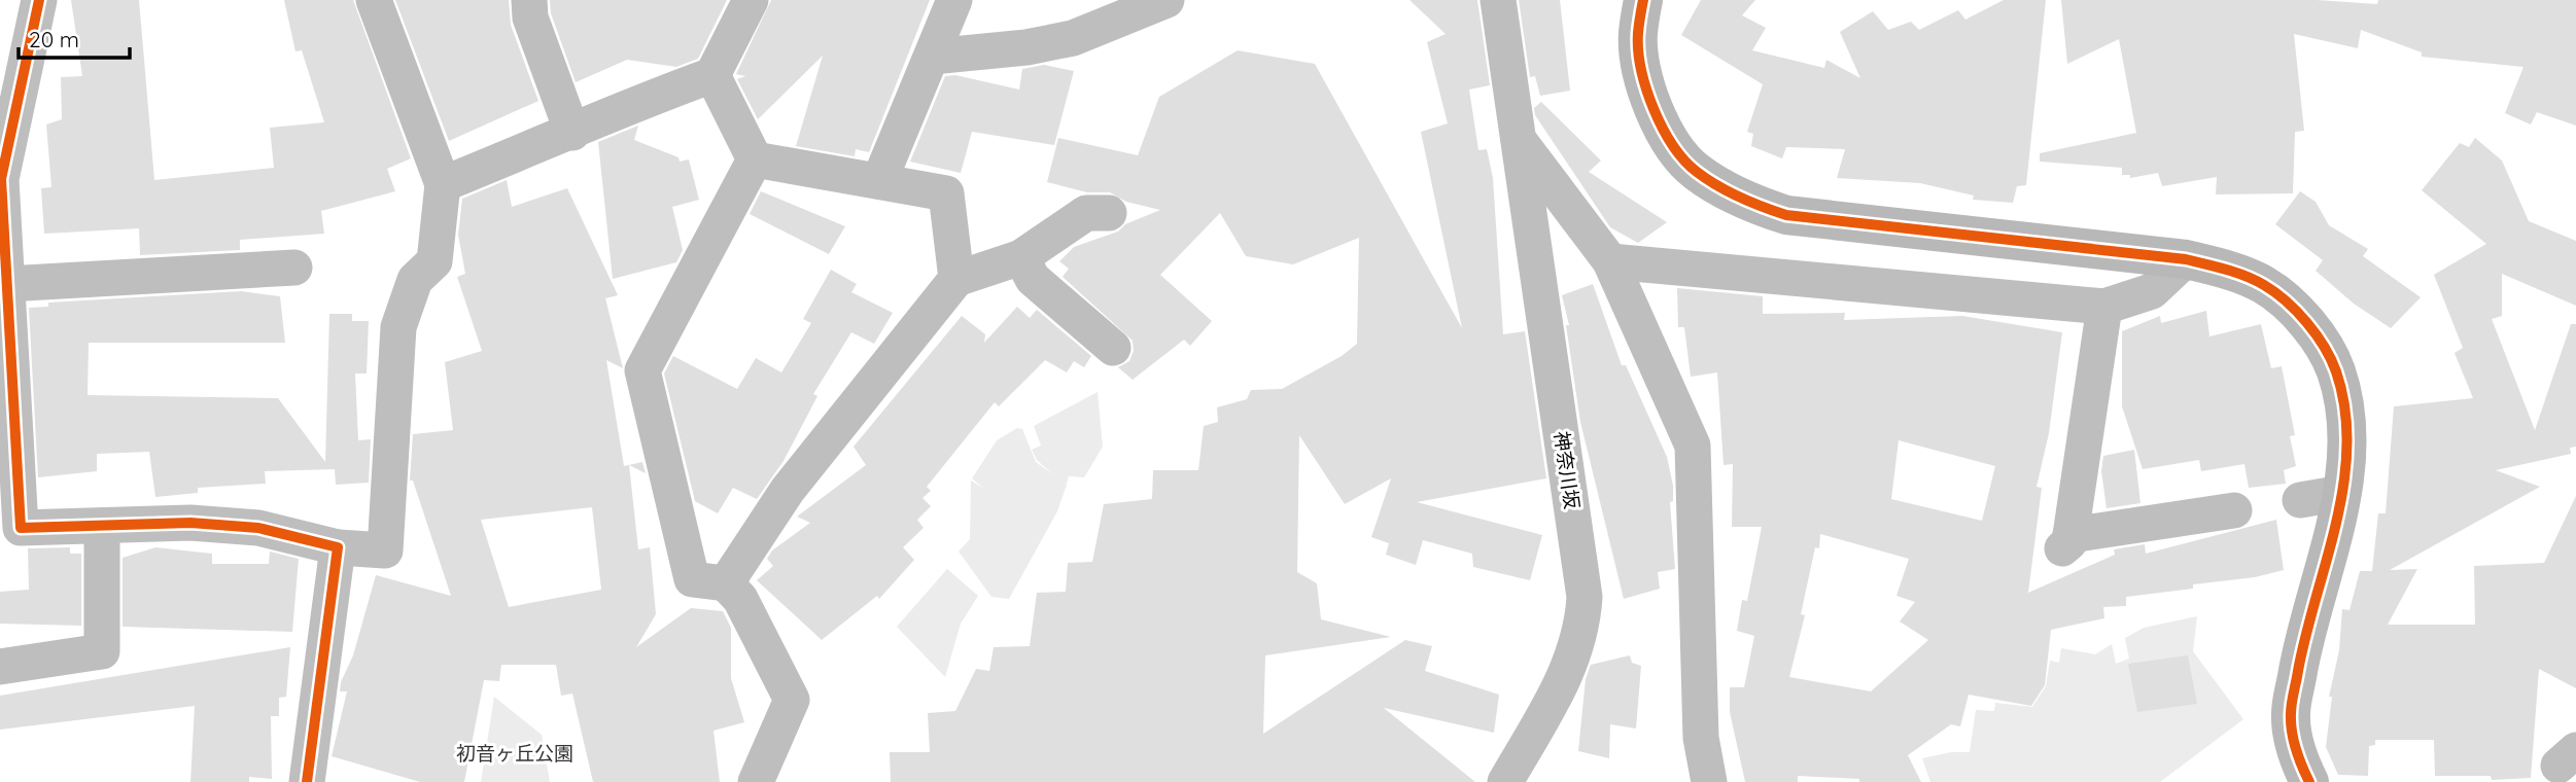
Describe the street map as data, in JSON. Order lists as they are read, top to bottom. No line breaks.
{"streets":{"street":["神奈川坂"]},"parks":["初音ヶ丘公園"],"scale_bar":"20 m"}
